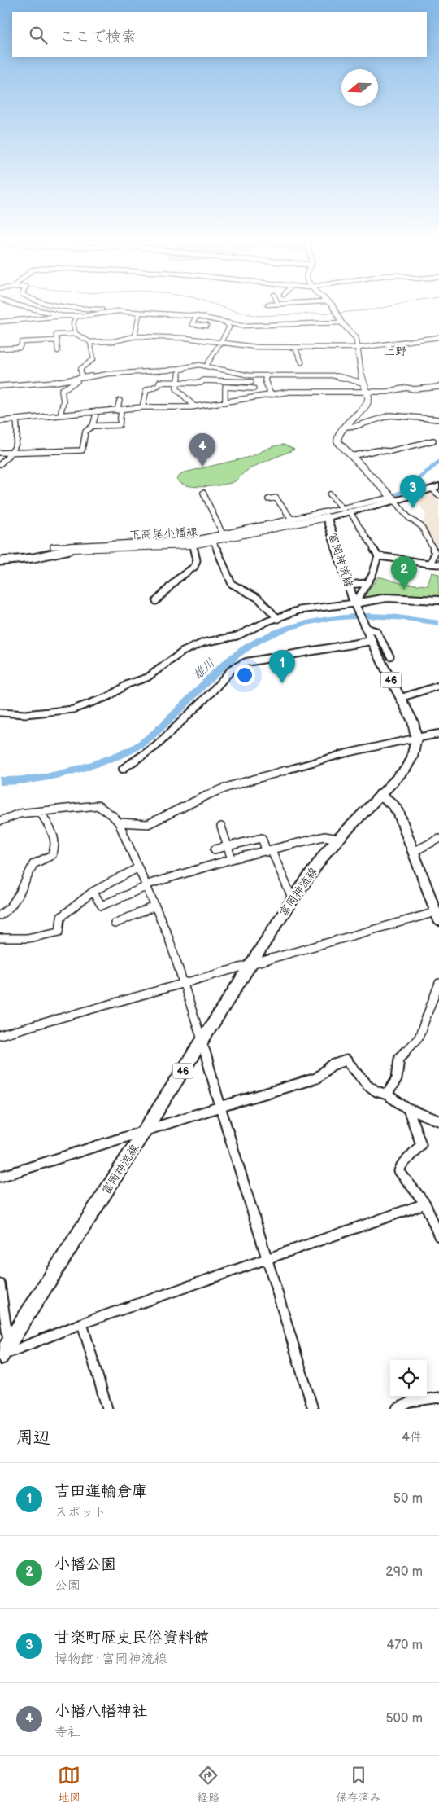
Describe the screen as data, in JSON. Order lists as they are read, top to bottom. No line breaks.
{"streets":{"main road":["下高尾小幡線","富岡神流線","46"]},"crossings":[["下高尾小幡線","富岡神流線"]],"districts":["上野"],"water":["雄川"],"north":"left","page":{"search":"ここで検索","pins":["4","3","2","1"],"heading":["周辺","4件"],"list":[{"mark":"1","name":"吉田運輸倉庫","note":"スポット","value":"50 m"},{"mark":"2","name":"小幡公園","note":"公園","value":"290 m"},{"mark":"3","name":"甘楽町歴史民俗資料館","note":"博物館 · 富岡神流線","value":"470 m"},{"mark":"4","name":"小幡八幡神社","note":"寺社","value":"500 m"}],"nav":["地図","経路","保存済み"]}}
